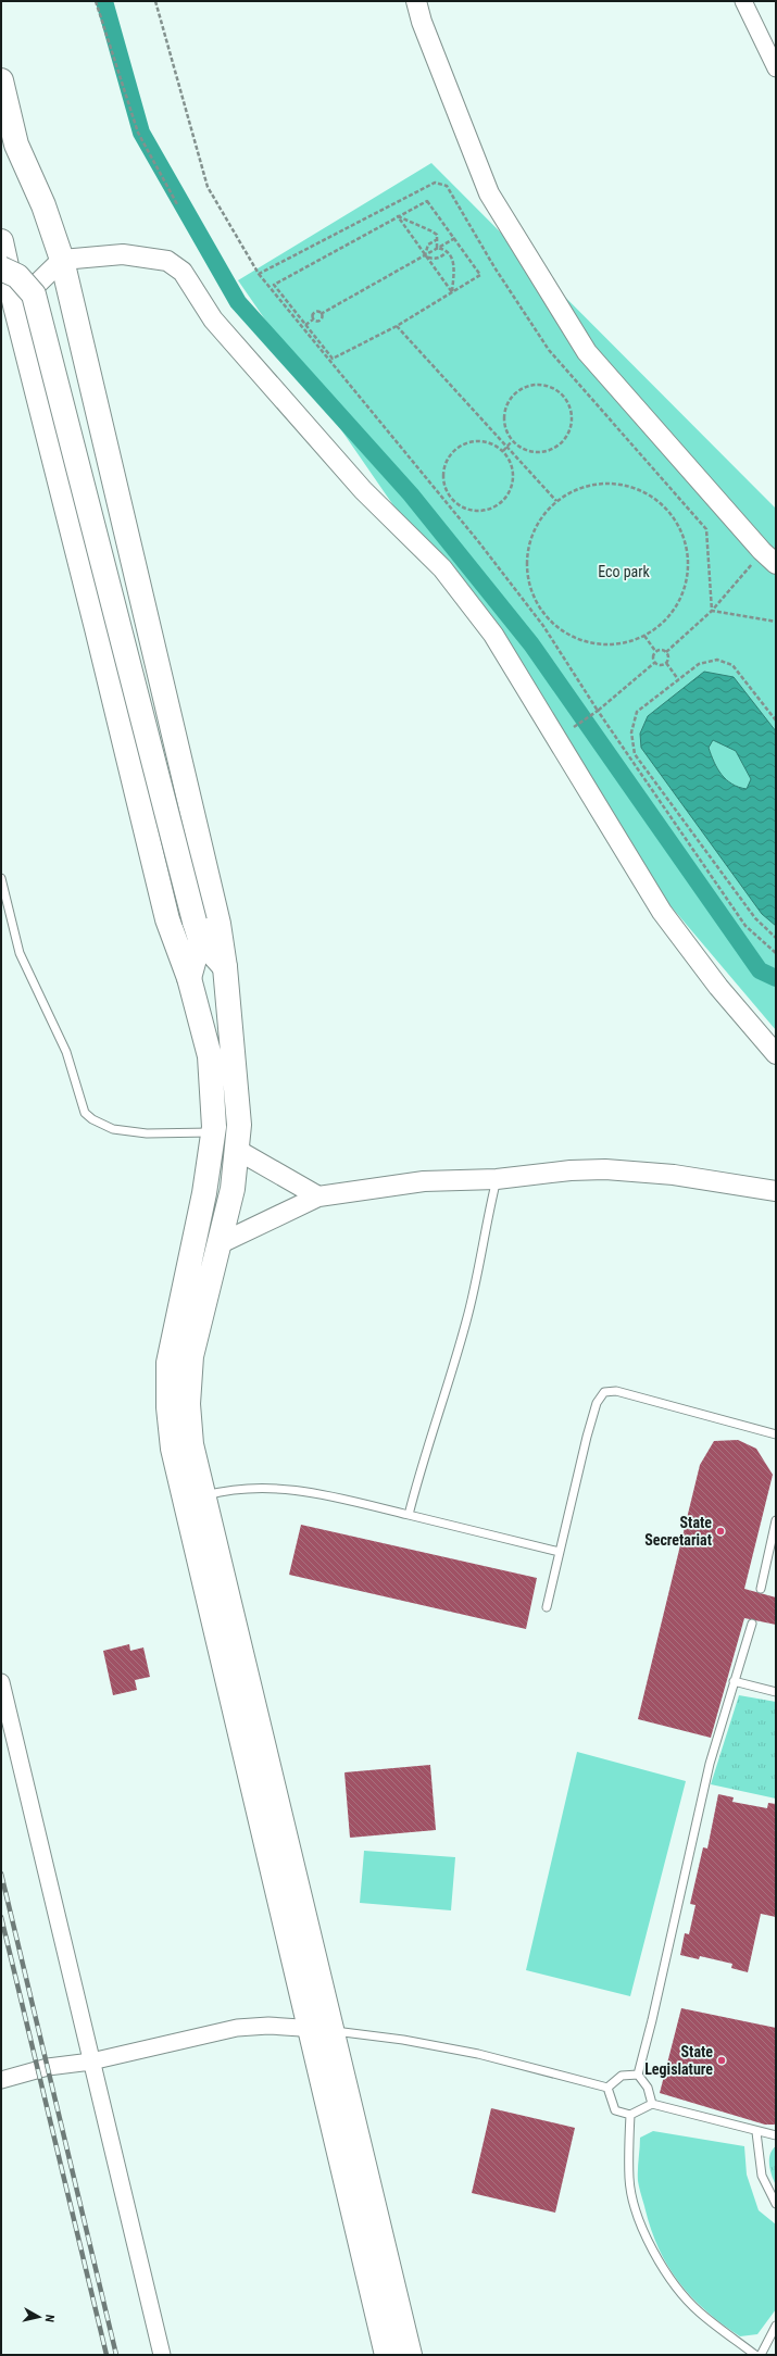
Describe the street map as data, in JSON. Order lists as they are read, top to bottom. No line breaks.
{"parks":["Eco park"],"places":["State Secretariat","State Legislature"],"north":"right"}
